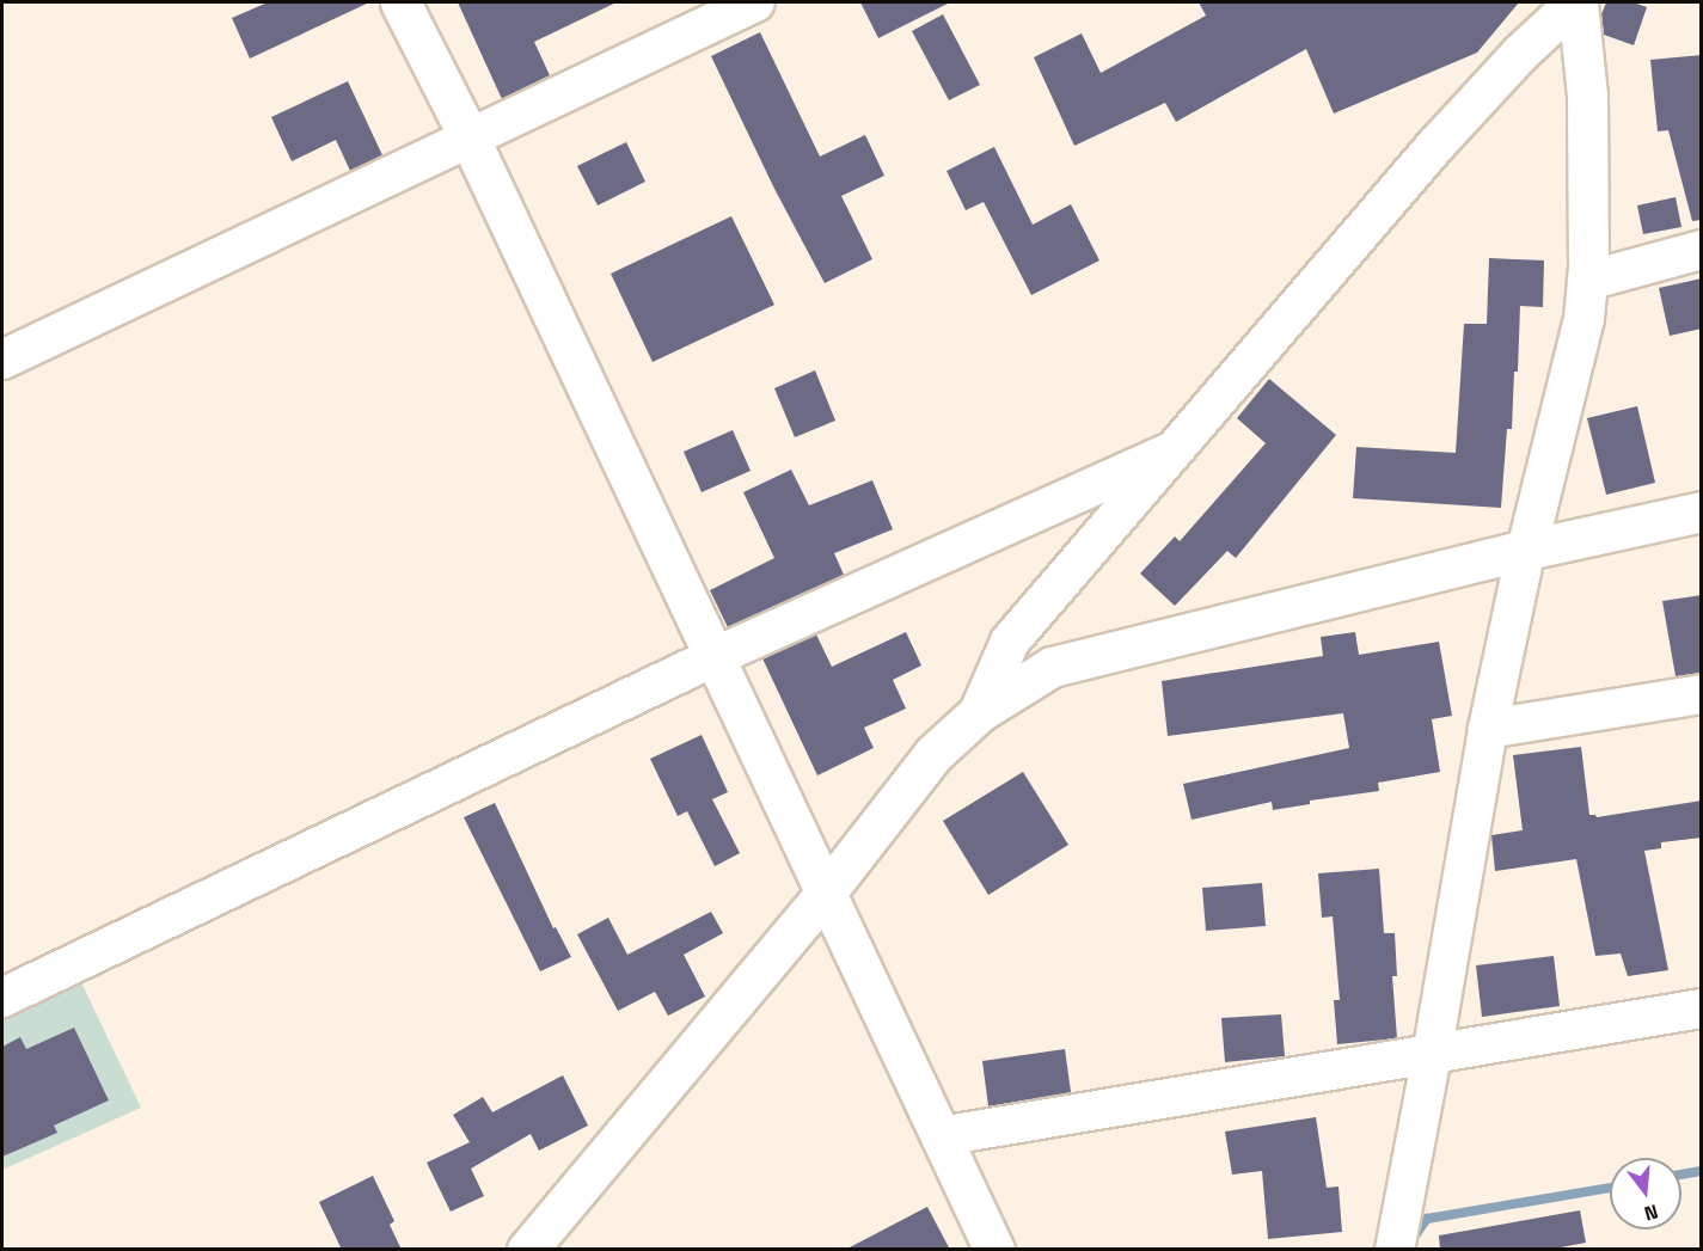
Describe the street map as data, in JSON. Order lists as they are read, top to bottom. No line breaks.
{"north":"bottom"}
